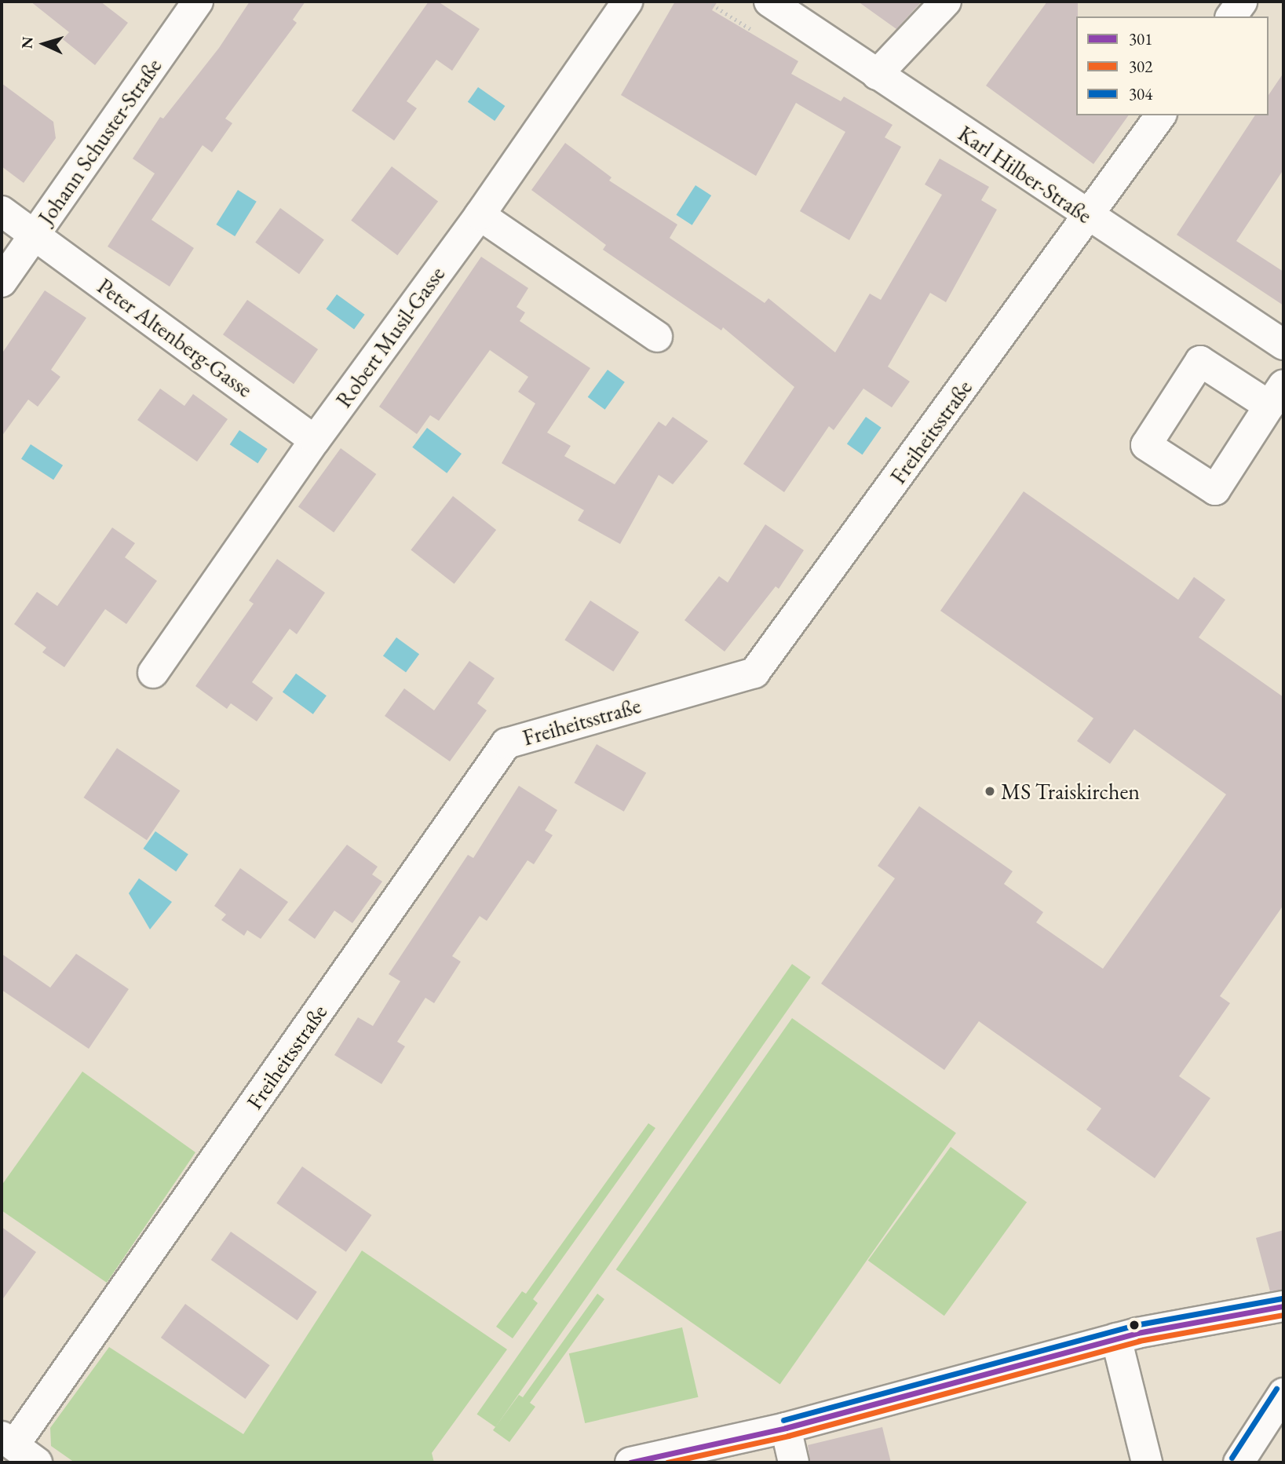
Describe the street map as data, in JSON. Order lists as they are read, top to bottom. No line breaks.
{"streets":{"street":["Johann Schuster-Straße","Karl Hilber-Straße","Robert Musil-Gasse","Peter Altenberg-Gasse","Freiheitsstraße"]},"crossings":[["Johann Schuster-Straße","Peter Altenberg-Gasse"],["Karl Hilber-Straße","Freiheitsstraße"],["Robert Musil-Gasse","Peter Altenberg-Gasse"]],"places":["MS Traiskirchen"],"lines":["transit line 304","transit line 301","transit line 302"],"legend":["301","302","304"],"north":"left"}
